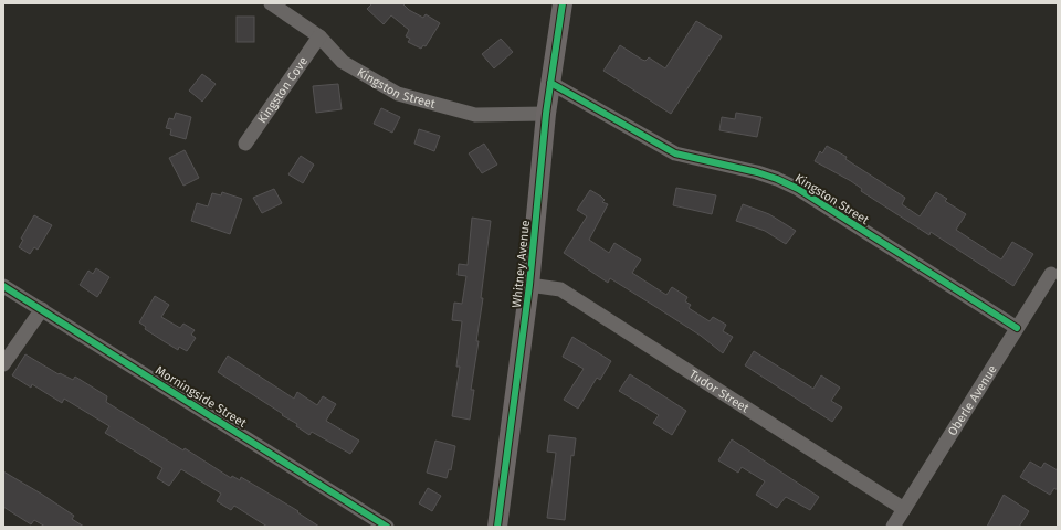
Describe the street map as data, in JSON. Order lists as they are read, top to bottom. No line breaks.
{"streets":{"main road":["Whitney Avenue"],"street":["Kingston Street","Kingston Cove","Tudor Street","Morningside Street","Oberle Avenue"]},"crossings":[["Kingston Street","Kingston Cove"],["Kingston Street","Whitney Avenue"],["Kingston Street","Oberle Avenue"],["Whitney Avenue","Tudor Street"],["Tudor Street","Oberle Avenue"]]}
